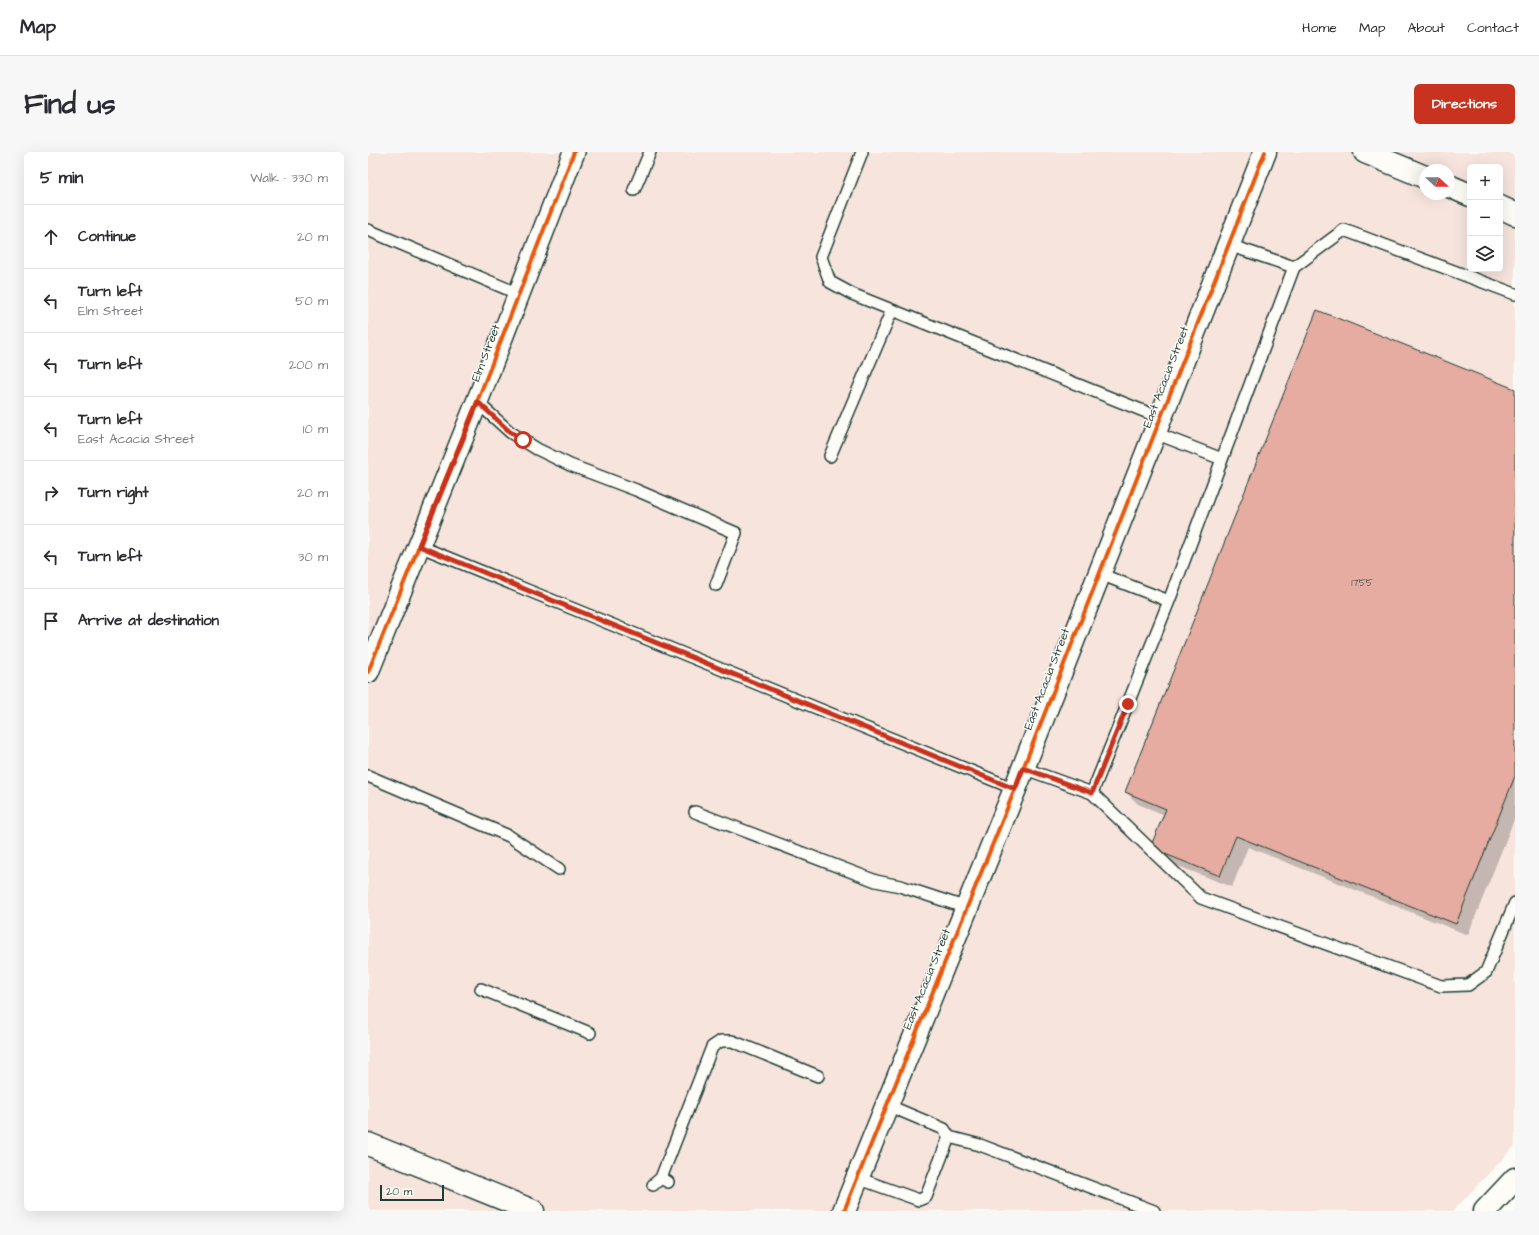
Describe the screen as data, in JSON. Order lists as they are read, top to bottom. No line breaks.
{"streets":{"street":["Elm Street","East Acacia Street"]},"house_numbers":["1755"],"scale_bar":"20 m","north":"right","page":{"header":"Map","nav":["Home","Map","About","Contact"],"buttons":"Directions","title":"Find us","heading":["5 min","Walk · 330 m"],"map_buttons":["+","−"],"list":[["Continue","20 m"],["Turn left","Elm Street","50 m"],["Turn left","200 m"],["Turn left","East Acacia Street","10 m"],["Turn right","20 m"],["Turn left","30 m"],"Arrive at destination"],"scale":"20 m"}}
